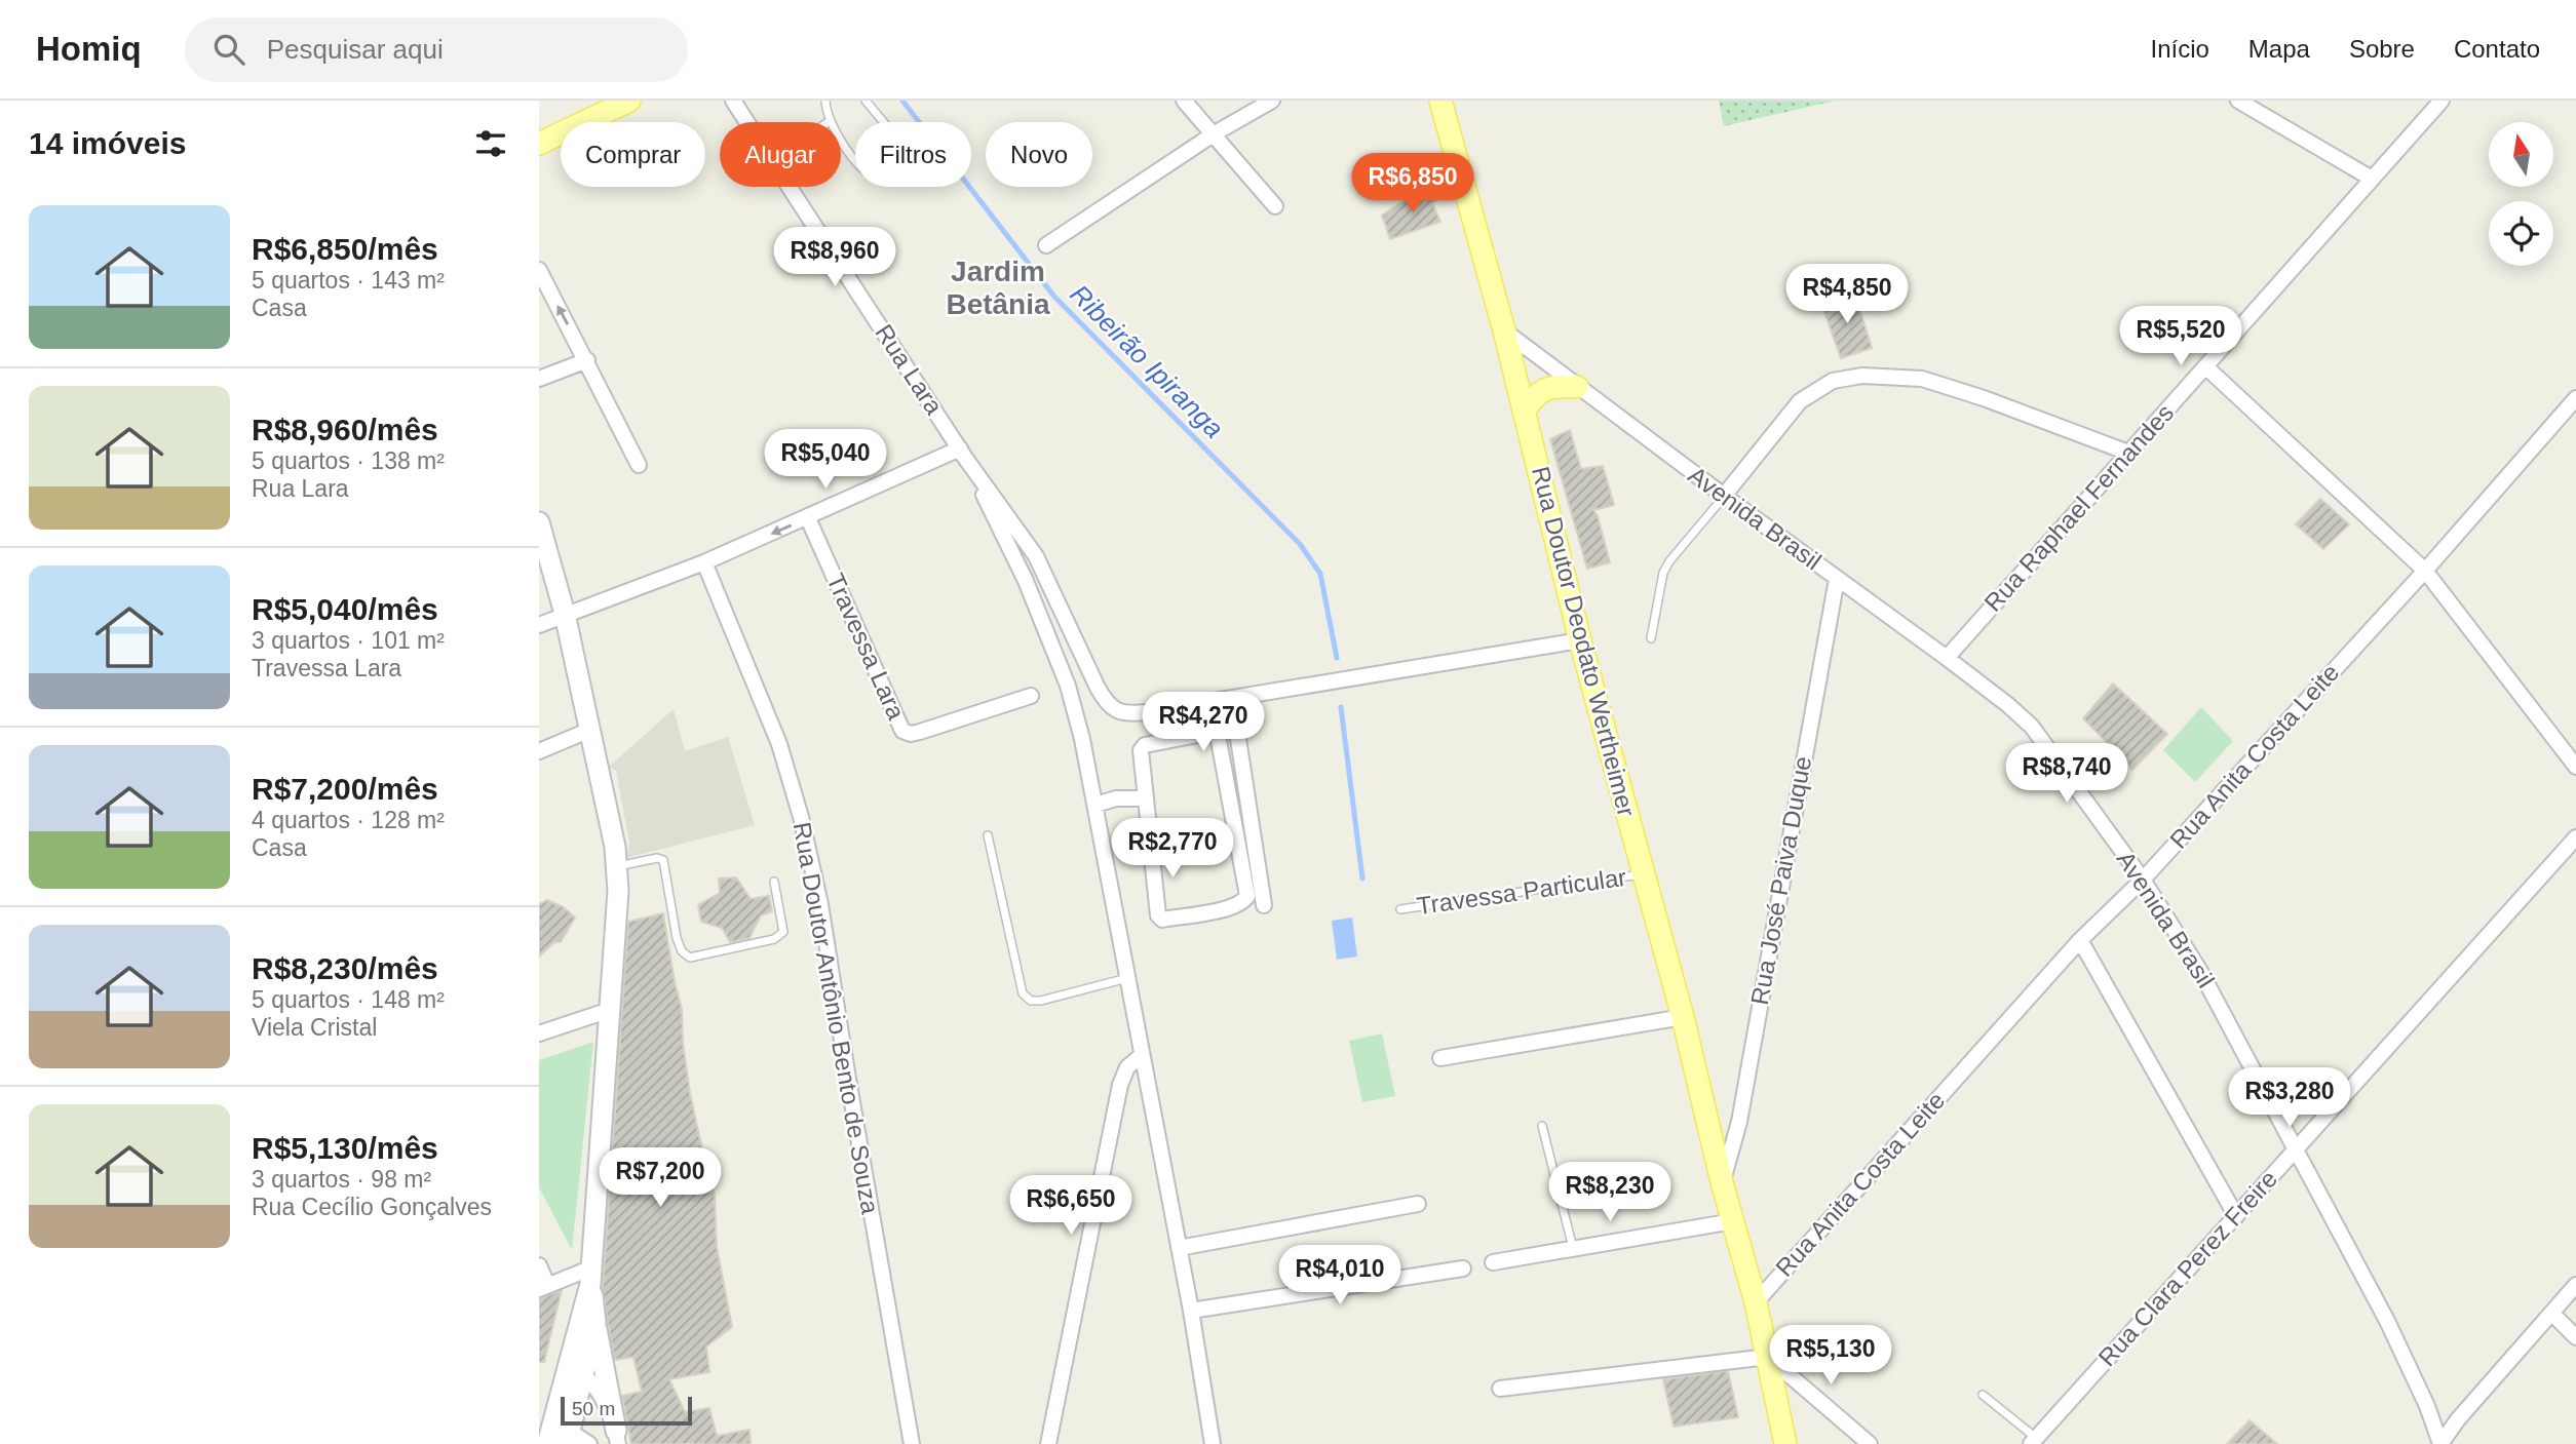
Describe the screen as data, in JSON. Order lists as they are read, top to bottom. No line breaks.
{"streets":{"main road":["Rua Doutor Deodato Wertheimer"],"street":["Rua Lara","Rua Raphael Fernandes","Avenida Brasil","Travessa Lara","Rua Anita Costa Leite","Rua José Paiva Duque","Rua Doutor Antônio Bento de Souza","Rua Clara Perez Freire"],"lane":["Travessa Particular"]},"crossings":[["Rua Raphael Fernandes","Avenida Brasil"],["Avenida Brasil","Rua Doutor Deodato Wertheimer"],["Avenida Brasil","Rua Anita Costa Leite"],["Avenida Brasil","Rua José Paiva Duque"],["Avenida Brasil","Rua Clara Perez Freire"],["Rua Doutor Deodato Wertheimer","Rua Anita Costa Leite"],["Rua Doutor Deodato Wertheimer","Rua José Paiva Duque"],["Rua Doutor Deodato Wertheimer","Travessa Particular"]],"districts":["Jardim Betânia"],"water":["Ribeirão Ipiranga"],"scale_bar":"50 m","north":"top","page":{"header":"Homiq","search":"Pesquisar aqui","nav":["Início","Mapa","Sobre","Contato"],"heading":"14 imóveis","chip":["Comprar","Alugar","Filtros","Novo"],"price":["R$6,850","R$8,960","R$4,850","R$5,520","R$5,040","R$4,270","R$8,740","R$2,770","R$3,280","R$7,200","R$8,230","R$6,650","R$4,010","R$5,130"],"list":[{"name":"R$6,850/mês","note":"5 quartos · 143 m² · Casa"},{"name":"R$8,960/mês","note":"5 quartos · 138 m² · Rua Lara"},{"name":"R$5,040/mês","note":"3 quartos · 101 m² · Travessa Lara"},{"name":"R$7,200/mês","note":"4 quartos · 128 m² · Casa"},{"name":"R$8,230/mês","note":"5 quartos · 148 m² · Viela Cristal"},{"name":"R$5,130/mês","note":"3 quartos · 98 m² · Rua Cecílio Gonçalves"}],"scale":"50 m"}}
